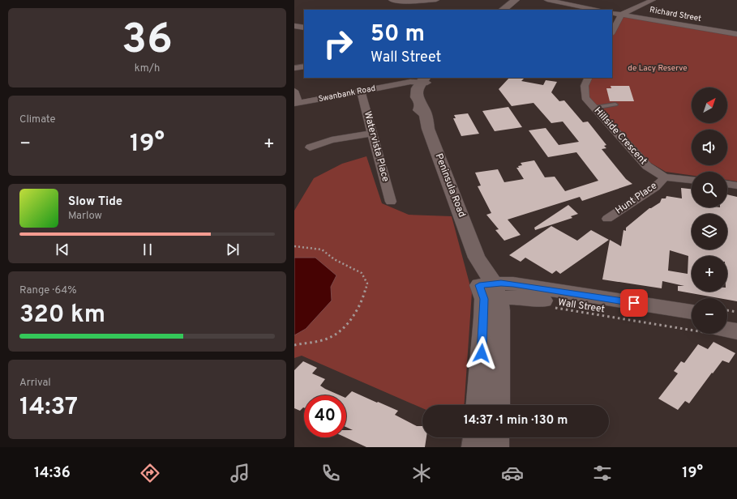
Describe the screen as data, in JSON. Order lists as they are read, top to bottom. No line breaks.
{"streets":{"street":["Richard Street","Swanbank Road","Hillside Crescent","Watervista Place","Peninsula Road","Hunt Place","Wall Street"]},"crossings":[["Swanbank Road","Watervista Place"],["Swanbank Road","Peninsula Road"],["Hillside Crescent","Hunt Place"],["Peninsula Road","Wall Street"]],"parks":["de Lacy Reserve"],"north":"top right","page":{"tile":[["36","km/h"],"Climate",["Range · 64%","320 km"],["Arrival","14:37"]],"turn":["50 m","Wall Street"],"map_buttons":["+","−"],"heat":["−","19°","+"],"song":["Slow Tide","Marlow"],"limit":"40","trip":"14:37 · 1 min · 130 m","tabs":["14:36","19°"]}}
